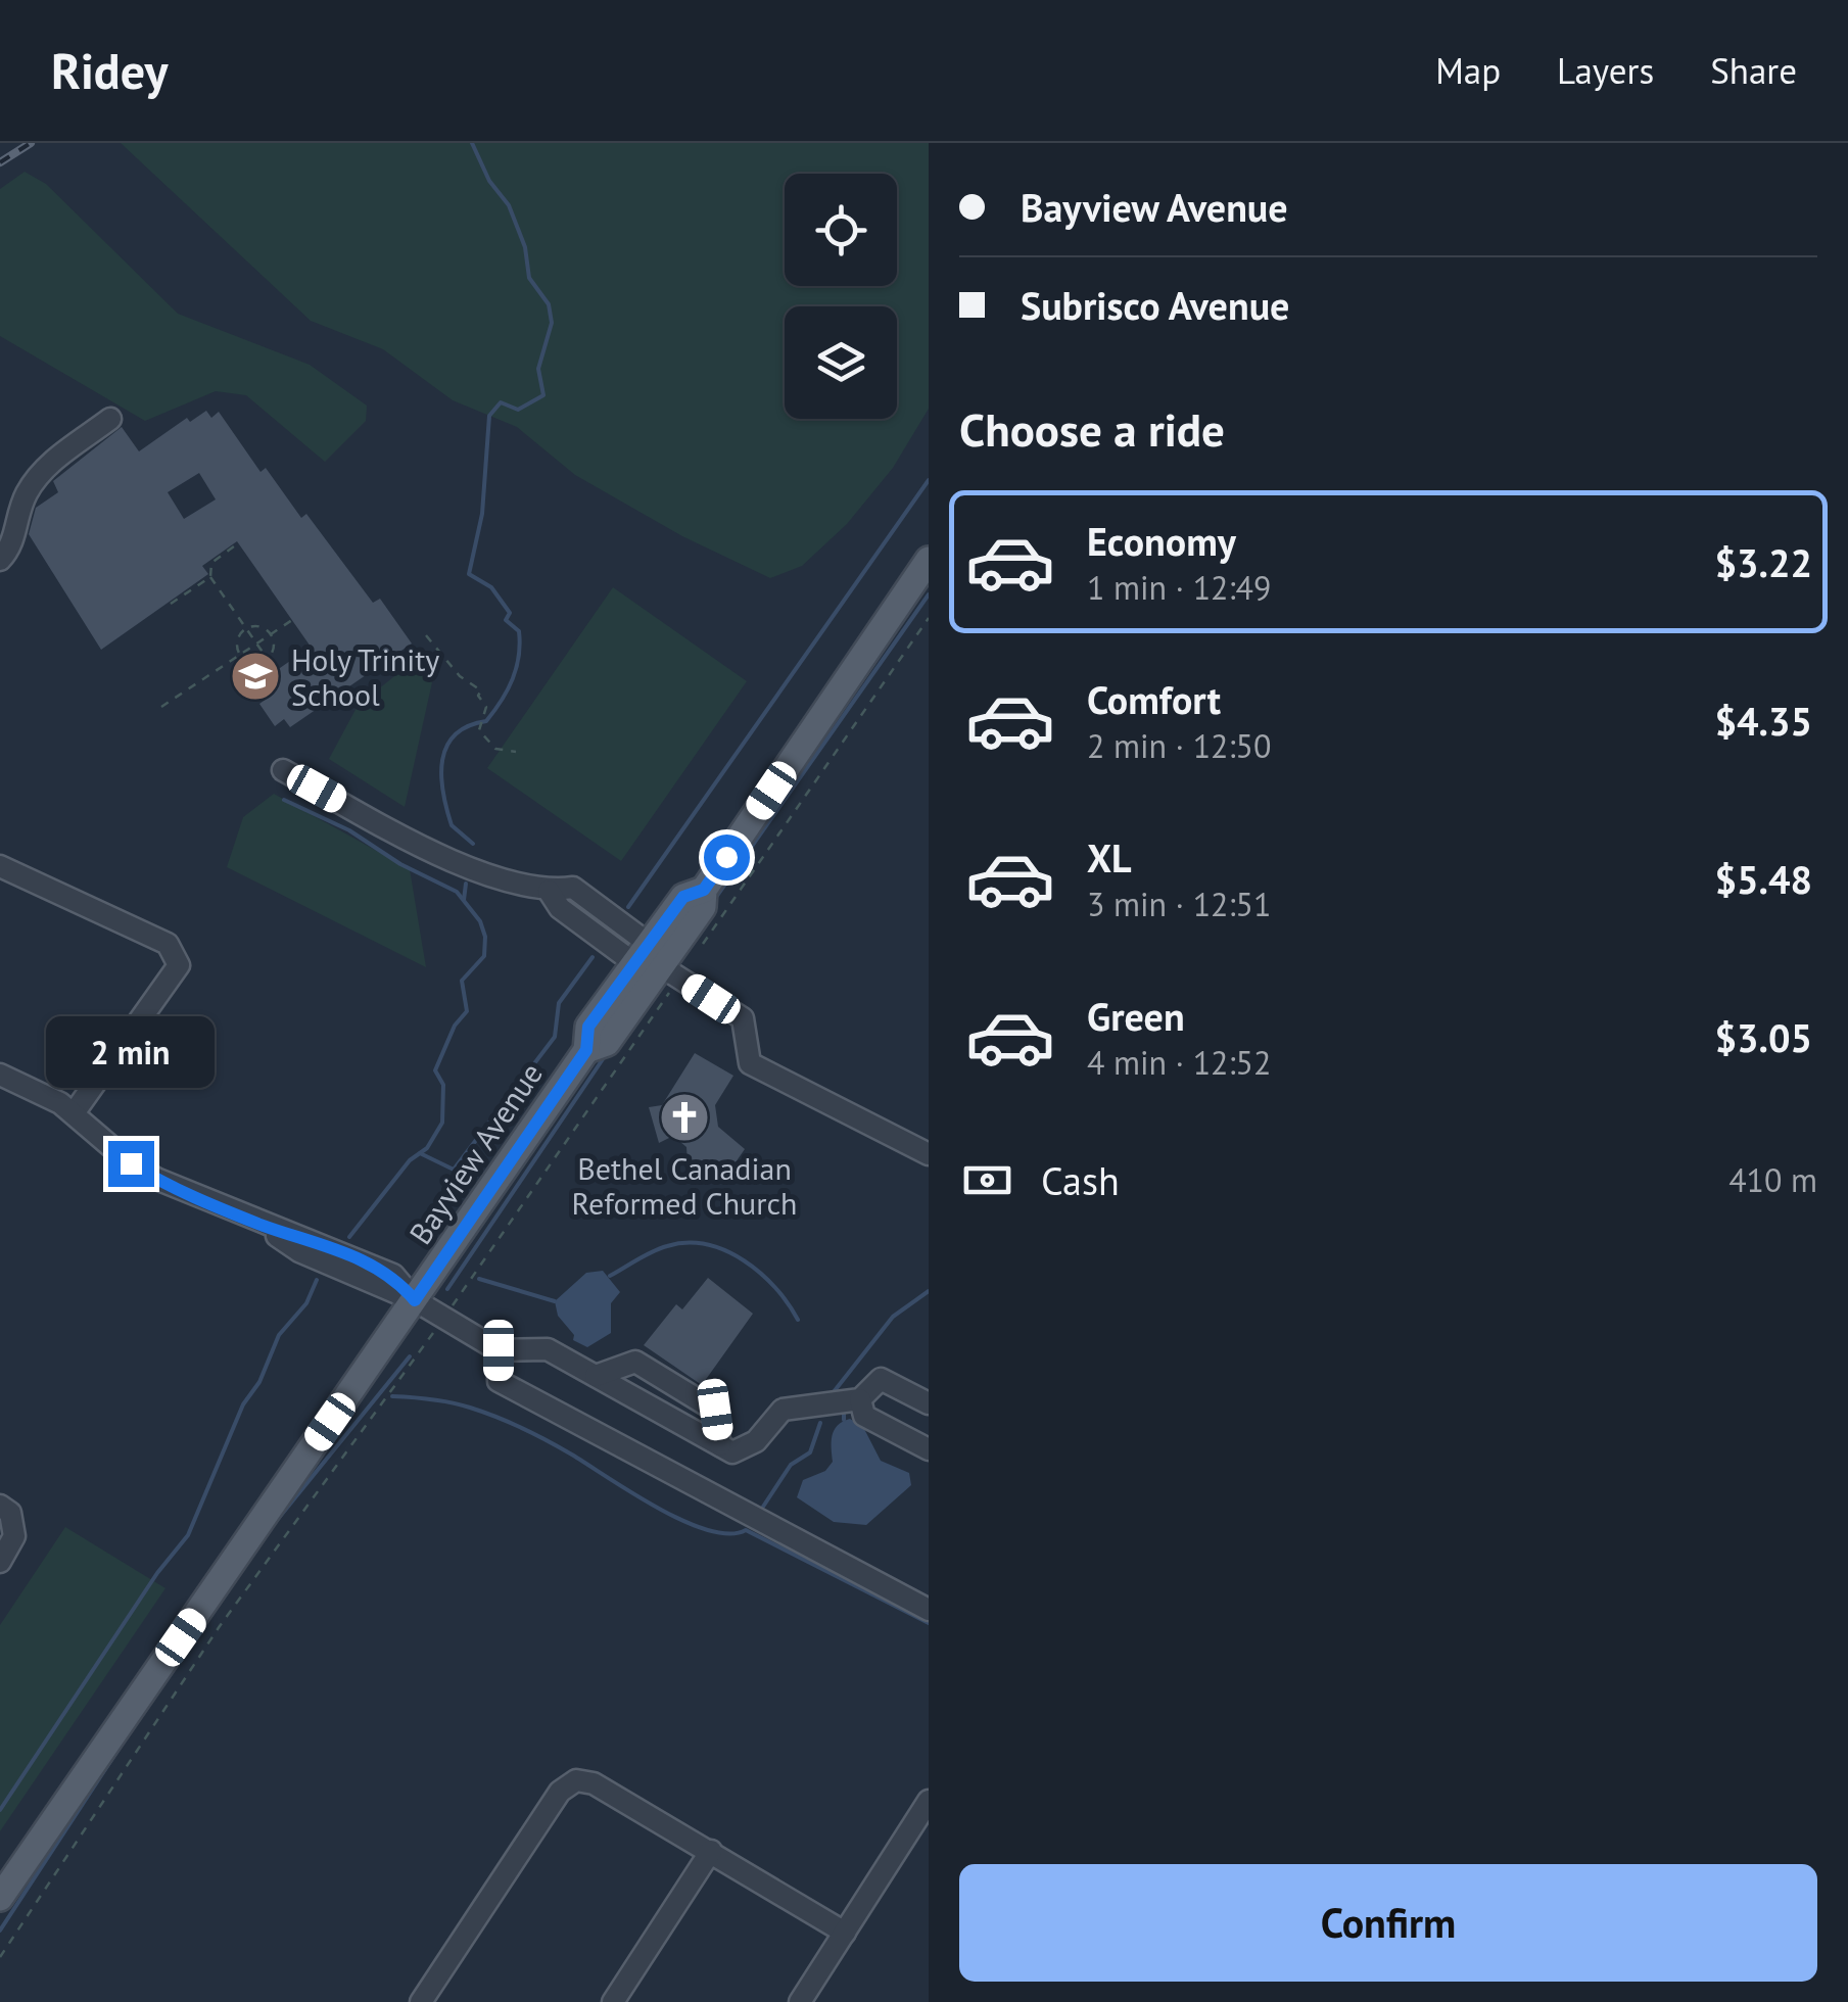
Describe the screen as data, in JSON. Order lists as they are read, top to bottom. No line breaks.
{"streets":{"main road":["Bayview Avenue"]},"places":{"school or university":["Holy Trinity School"],"church":["Bethel Canadian Reformed Church"]},"page":{"header":"Ridey","nav":["Map","Layers","Share"],"banner":["Bayview Avenue","Subrisco Avenue"],"heading":"Choose a ride","list":[{"name":"Economy","note":"1 min · 12:49","value":"$3.22"},{"name":"Comfort","note":"2 min · 12:50","value":"$4.35"},{"name":"XL","note":"3 min · 12:51","value":"$5.48"},{"name":"Green","note":"4 min · 12:52","value":"$3.05"}],"bubble":"2 min","pay":["Cash","410 m"],"buttons":"Confirm"}}
